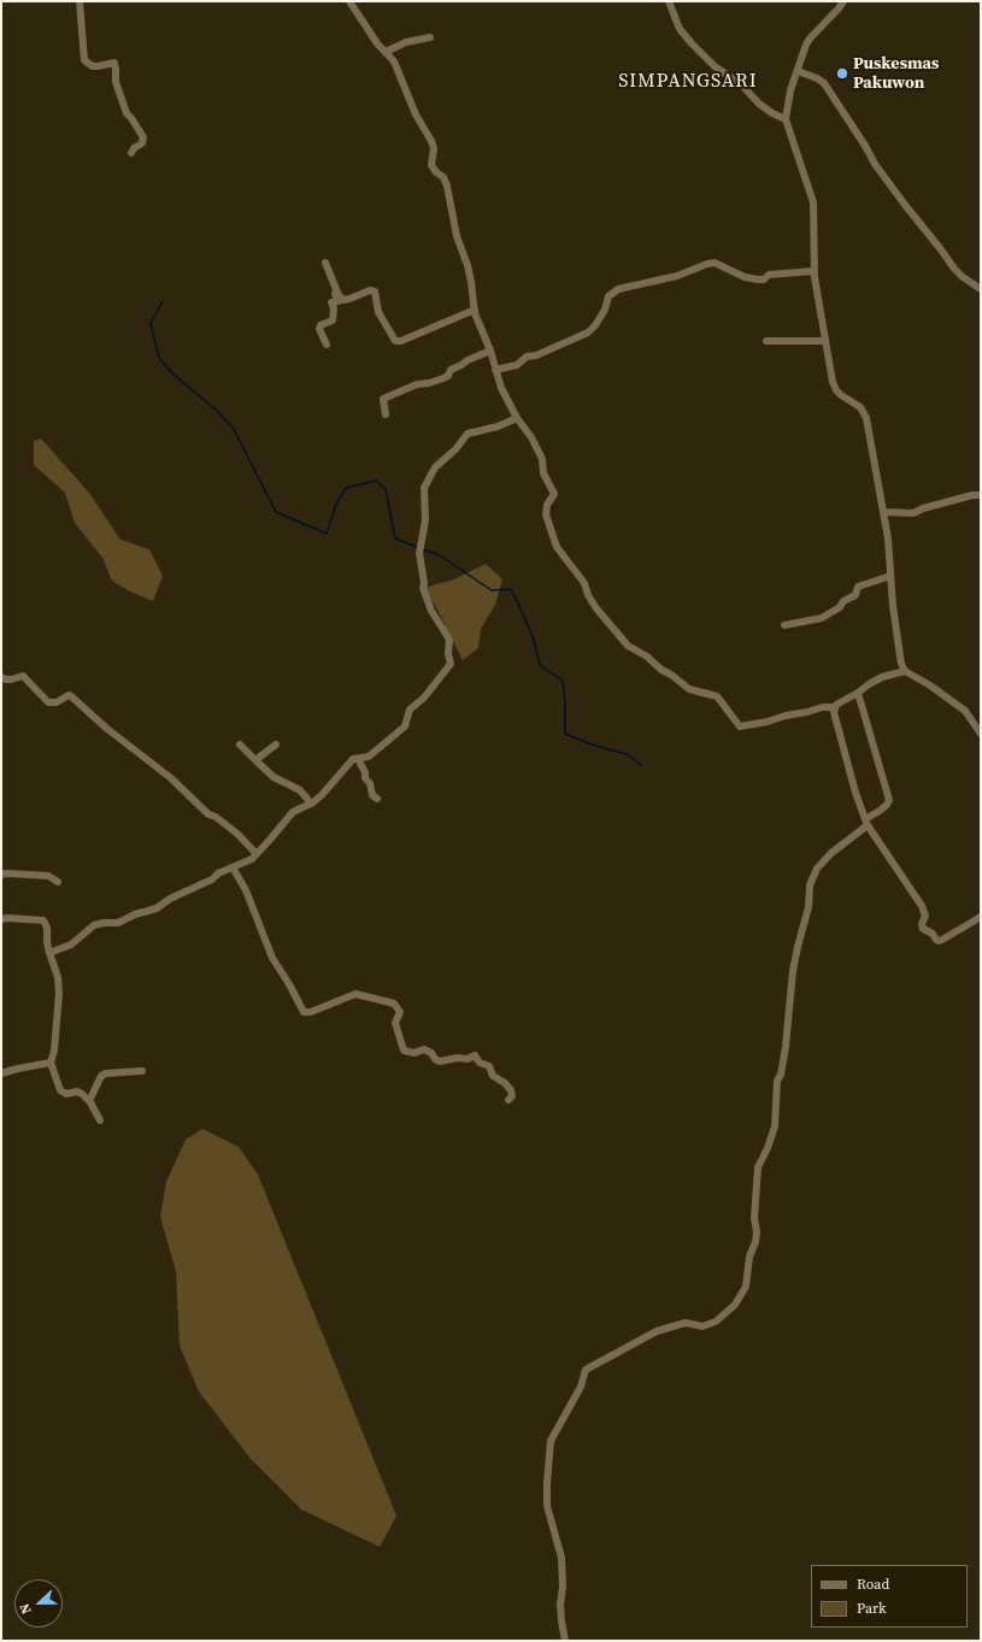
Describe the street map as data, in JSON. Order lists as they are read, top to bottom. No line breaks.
{"districts":["SIMPANGSARI"],"places":["Puskesmas Pakuwon"],"legend":["Road","Park"],"north":"left"}
